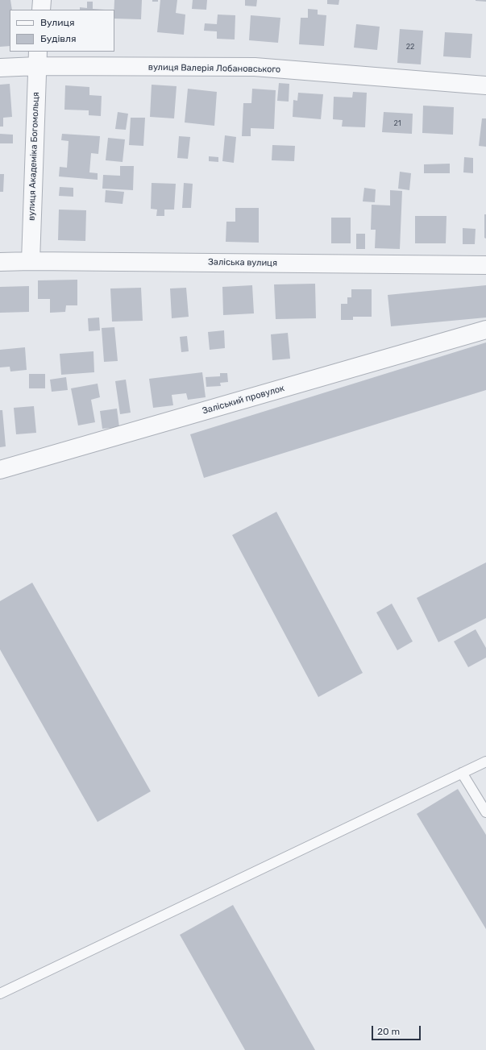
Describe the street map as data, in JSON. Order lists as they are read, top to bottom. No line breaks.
{"streets":{"street":["вулиця Валерія Лобановського","вулиця Академіка Богомольця","Заліська вулиця","Заліський провулок"]},"crossings":[["вулиця Валерія Лобановського","вулиця Академіка Богомольця"],["вулиця Академіка Богомольця","Заліська вулиця"]],"house_numbers":["22","21"],"legend":["Вулиця","Будівля"],"scale_bar":"20 m"}
